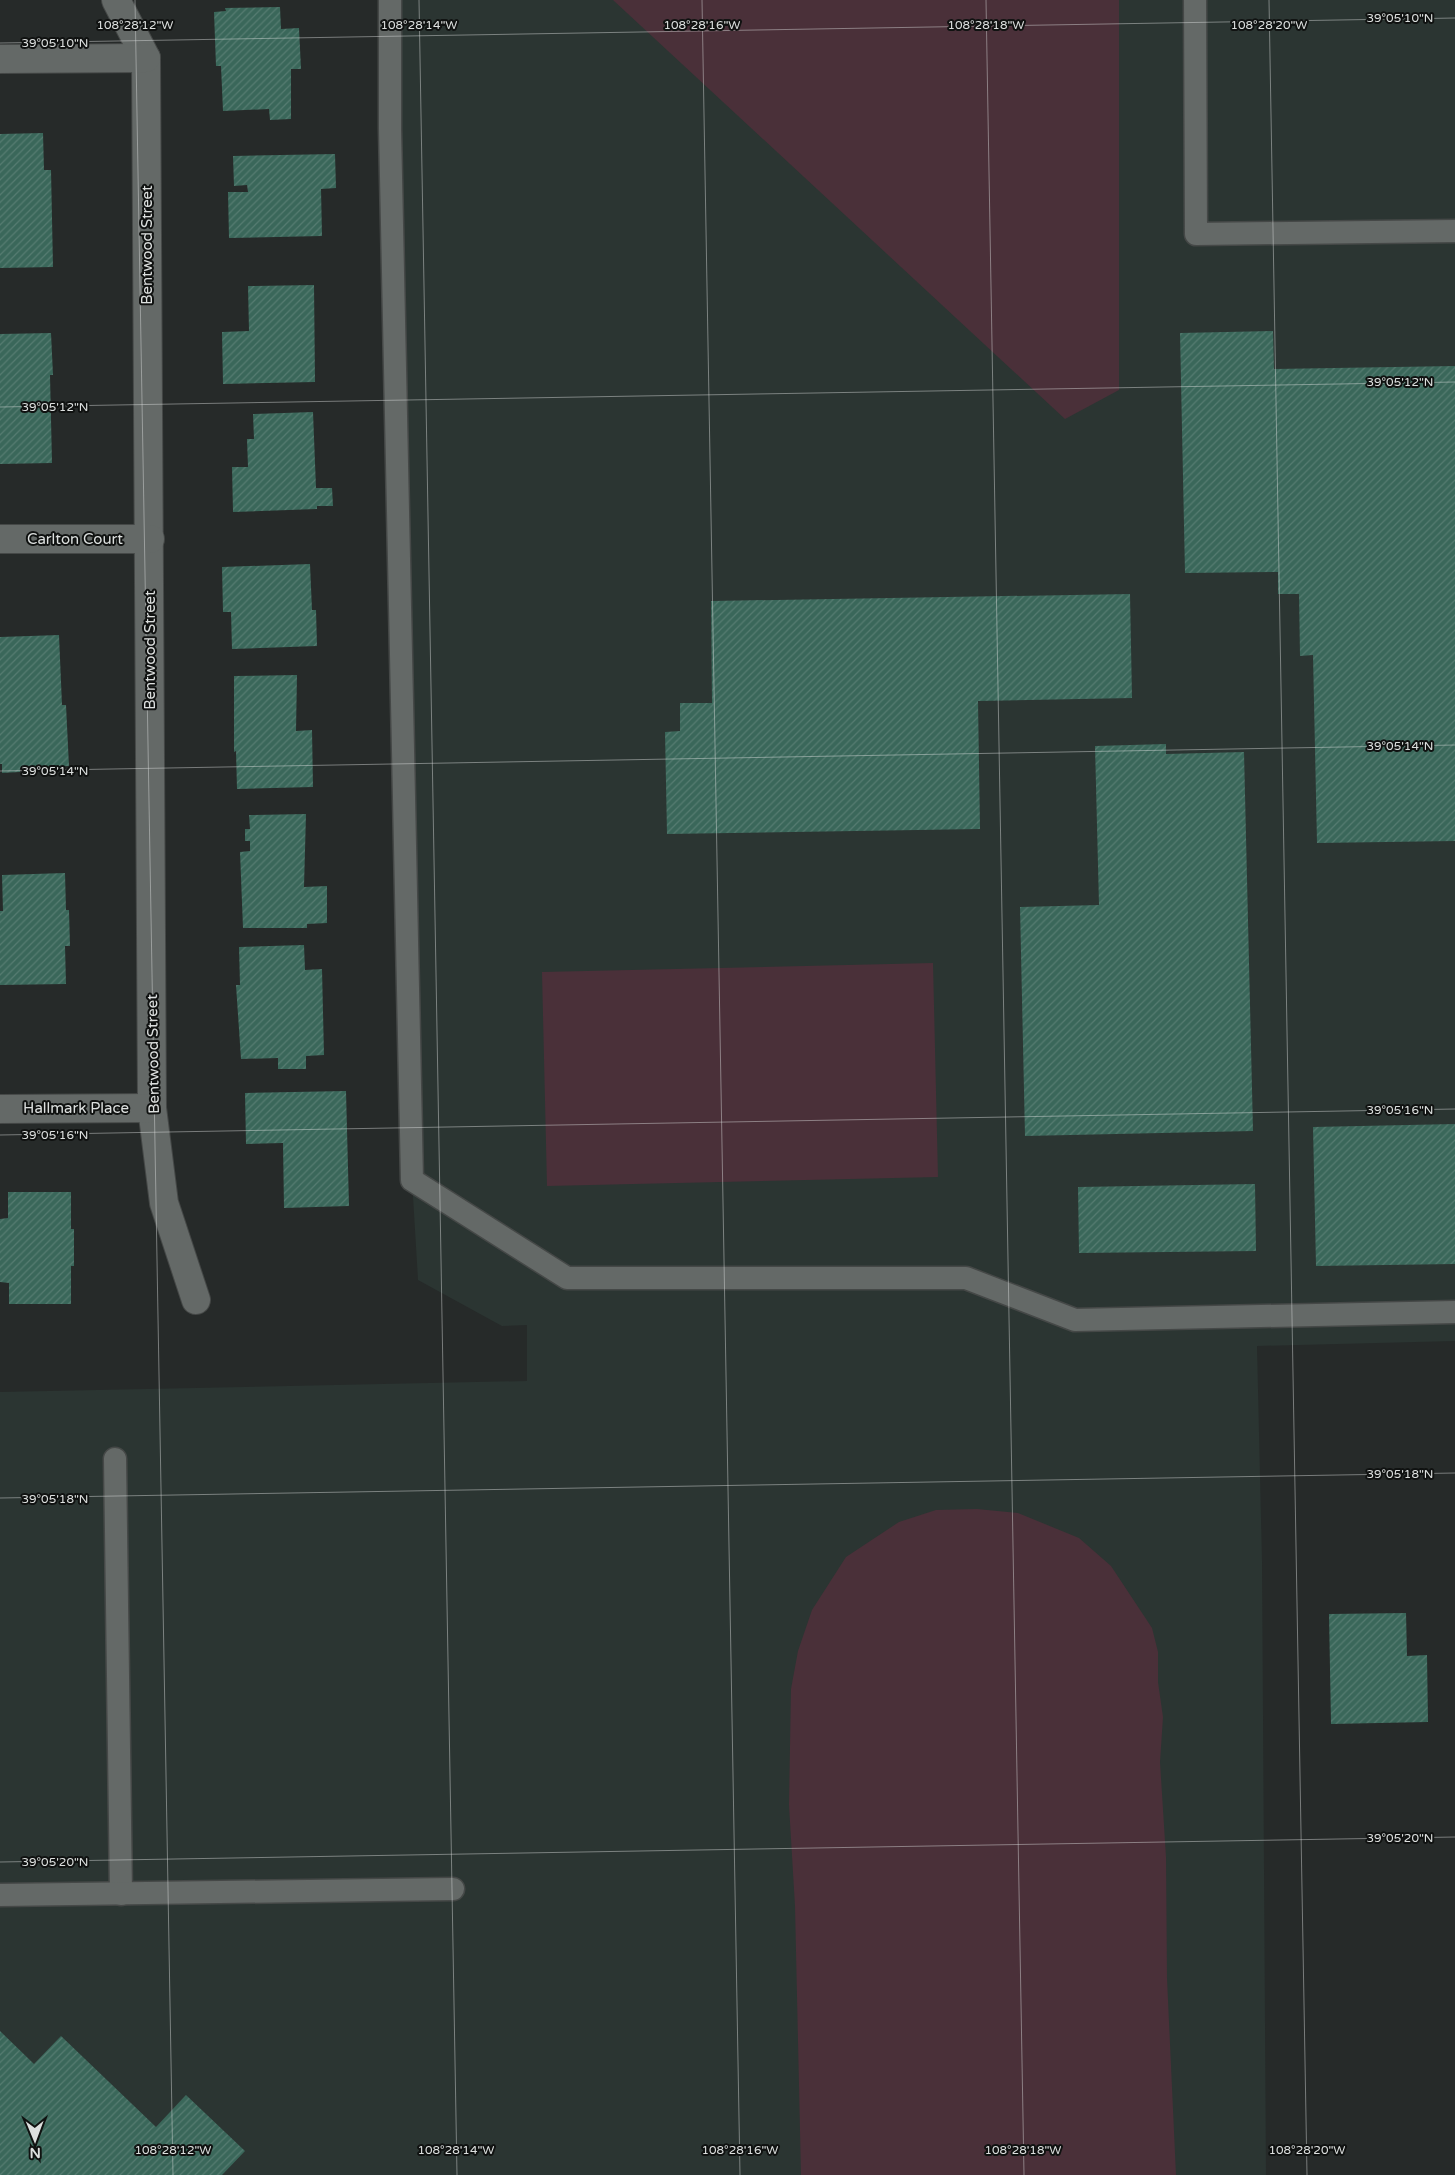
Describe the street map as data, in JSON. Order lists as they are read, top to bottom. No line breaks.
{"streets":{"street":["Bentwood Street","Carlton Court","Hallmark Place"]},"crossings":[["Bentwood Street","Carlton Court"],["Bentwood Street","Hallmark Place"]],"north":"bottom","coordinates":["39°05'10\"N","108°28'12\"W","108°28'14\"W","108°28'16\"W","108°28'18\"W","108°28'20\"W","39°05'12\"N","39°05'14\"N","39°05'16\"N","39°05'18\"N","39°05'20\"N"]}
